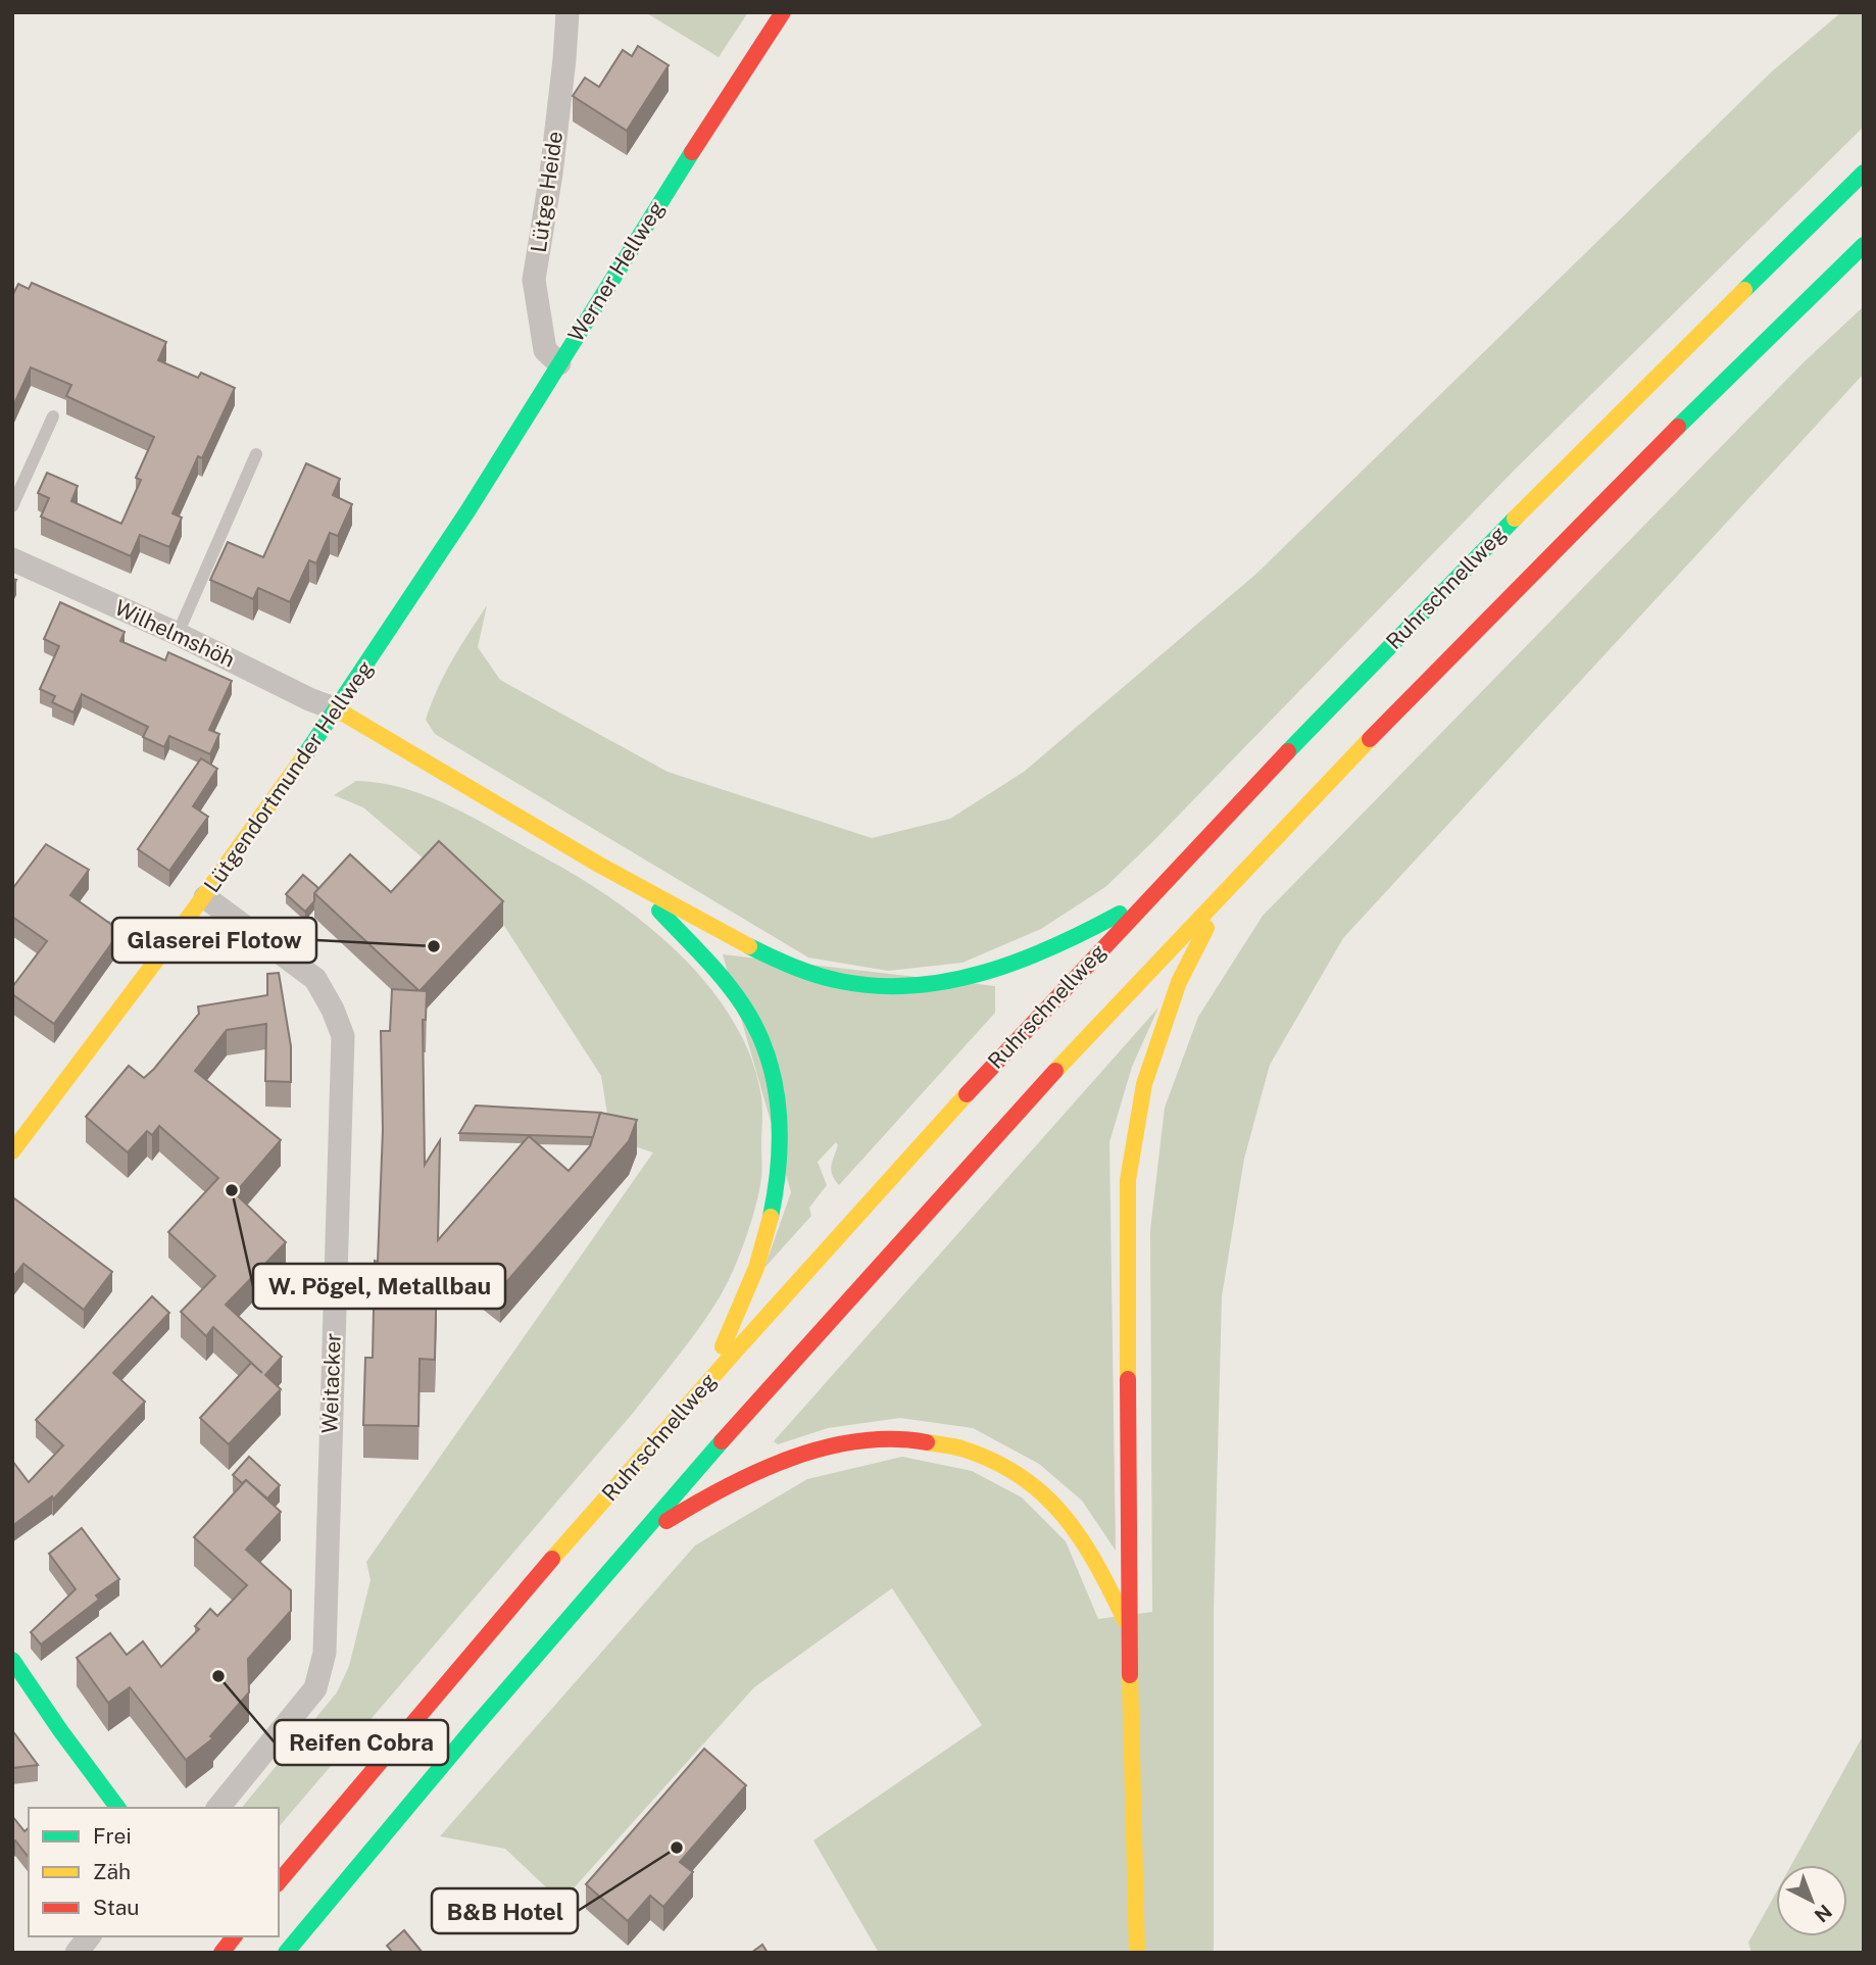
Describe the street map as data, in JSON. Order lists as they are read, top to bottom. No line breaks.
{"streets":{"main road":["Werner Hellweg","Ruhrschnellweg","Lütgendortmunder Hellweg"],"street":["Lütge Heide","Wilhelmshöh","Weitacker"]},"crossings":[["Lütge Heide","Werner Hellweg"],["Werner Hellweg","Lütgendortmunder Hellweg"],["Wilhelmshöh","Lütgendortmunder Hellweg"],["Lütgendortmunder Hellweg","Weitacker"]],"places":["Glaserei Flotow","W. Pögel, Metallbau","Reifen Cobra","B&B Hotel"],"legend":["Frei","Zäh","Stau"],"north":"bottom right"}
